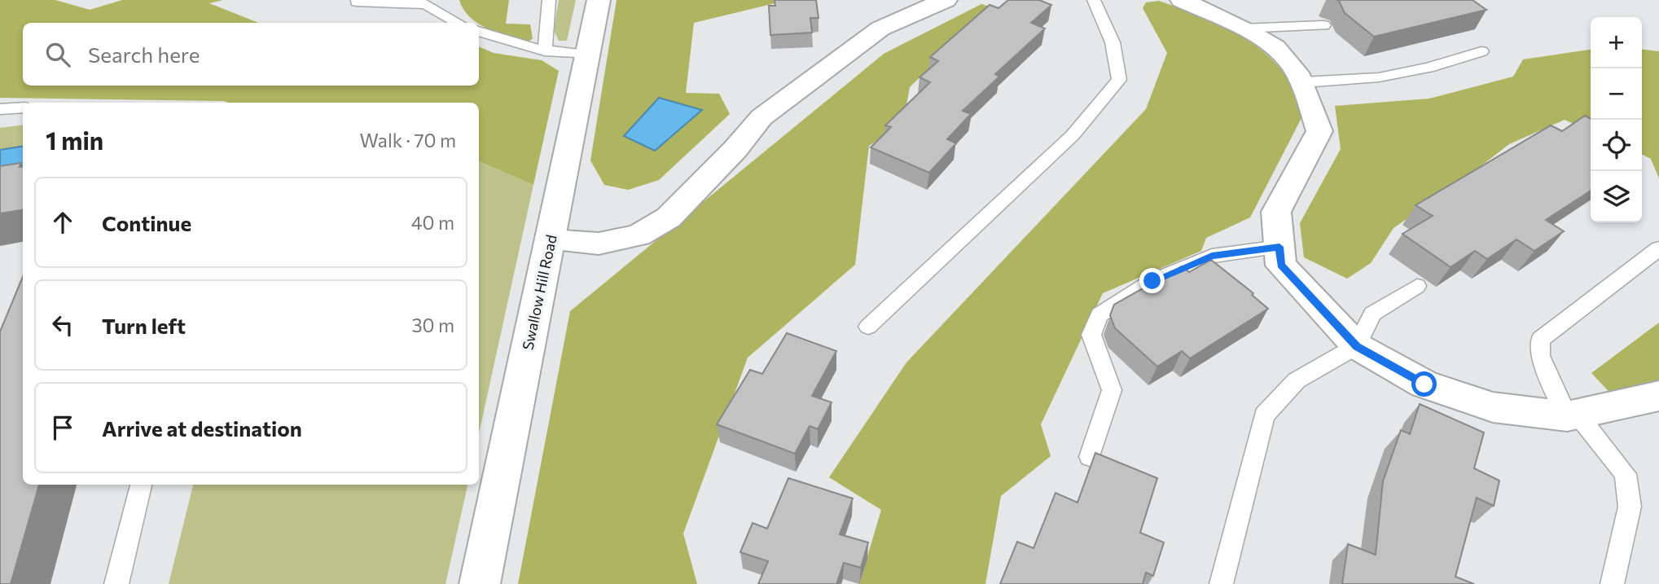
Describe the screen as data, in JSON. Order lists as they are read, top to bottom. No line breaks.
{"streets":{"street":["Swallow Hill Road"]},"page":{"map_buttons":["+","−"],"search":"Search here","heading":["1 min","Walk · 70 m"],"list":[["Continue","40 m"],["Turn left","30 m"],"Arrive at destination"]}}
